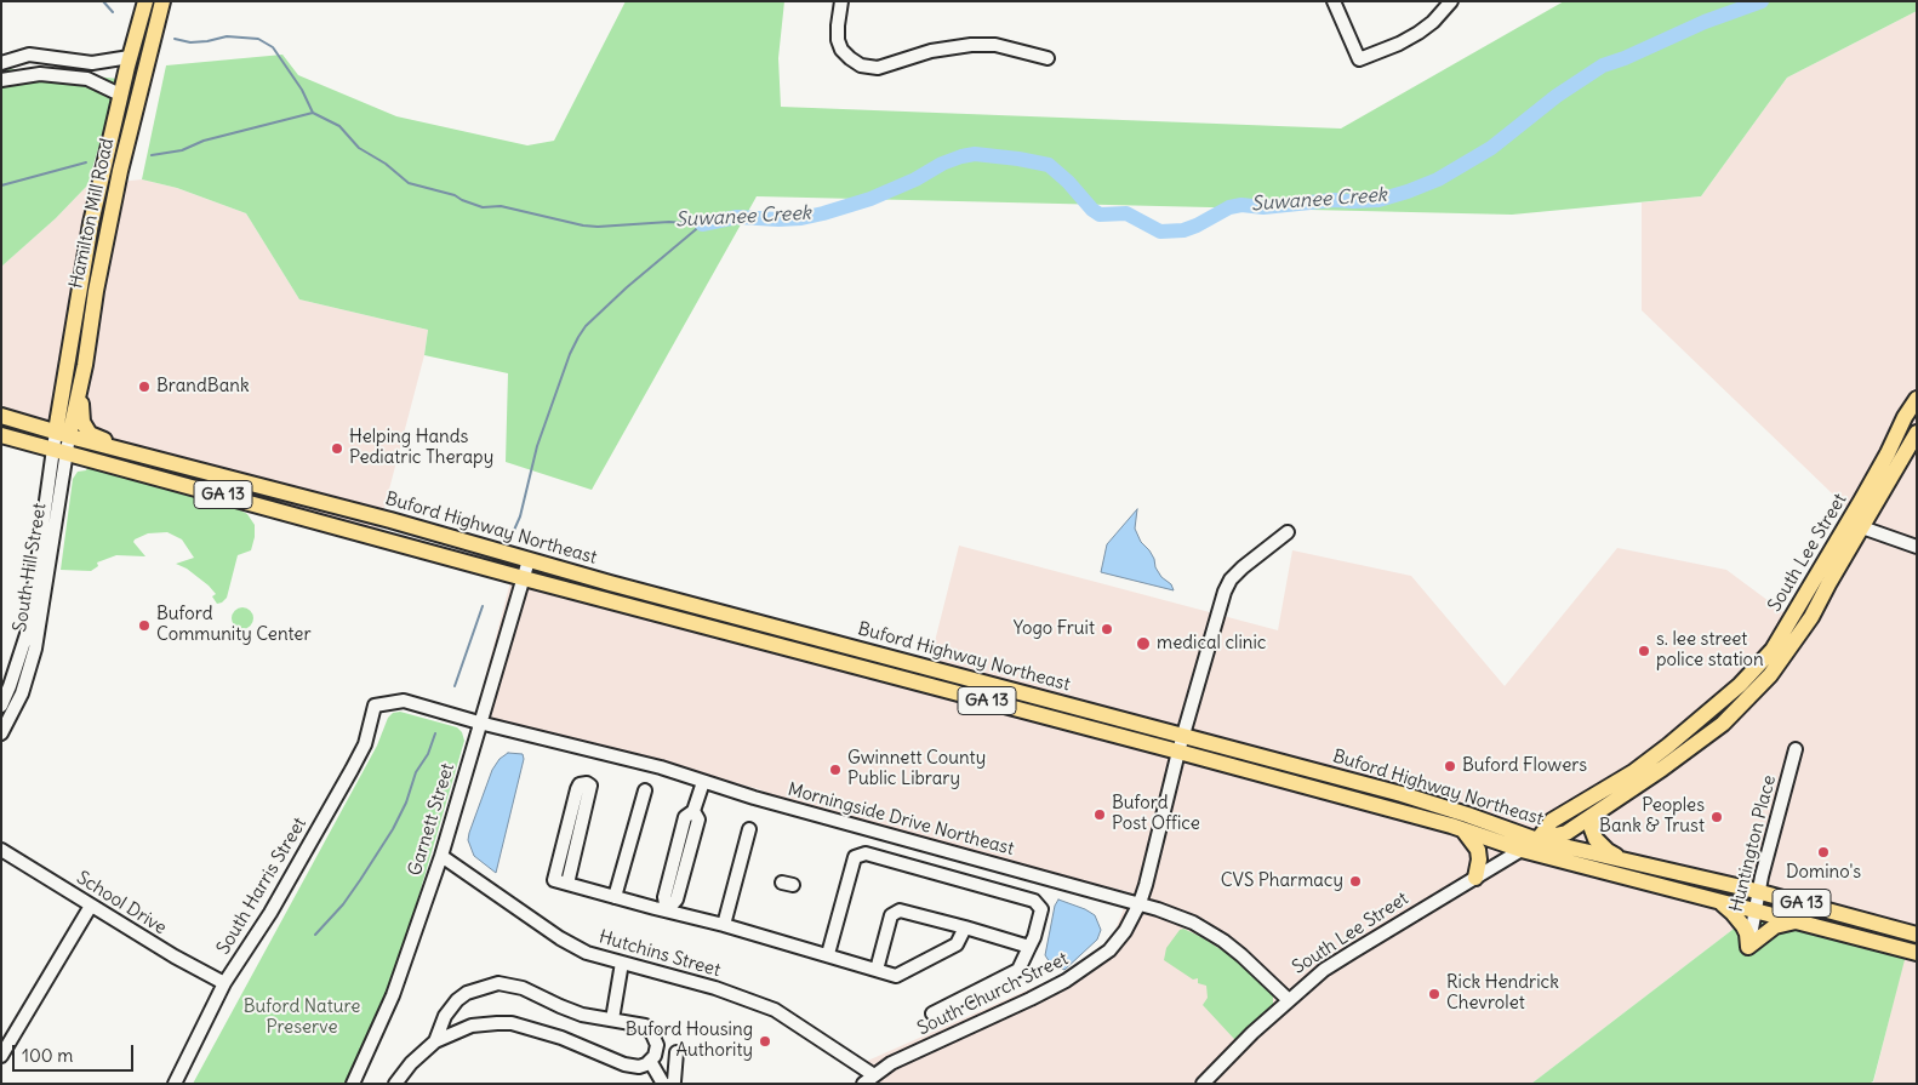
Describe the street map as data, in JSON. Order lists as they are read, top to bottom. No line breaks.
{"streets":{"main road":["Hamilton Mill Road","GA 13","Buford Highway Northeast","South Lee Street"],"street":["South Hill Street","Garnett Street","Morningside Drive Northeast","Huntington Place","South Harris Street","School Drive","Hutchins Street","South Church Street"]},"crossings":[["Hamilton Mill Road","Buford Highway Northeast"],["Hamilton Mill Road","South Hill Street"],["GA 13","Buford Highway Northeast"],["GA 13","South Lee Street"],["GA 13","Huntington Place"],["Buford Highway Northeast","South Lee Street"],["Buford Highway Northeast","South Hill Street"],["Buford Highway Northeast","Garnett Street"],["Buford Highway Northeast","Huntington Place"],["Buford Highway Northeast","South Church Street"],["South Lee Street","Morningside Drive Northeast"],["Garnett Street","Morningside Drive Northeast"],["Garnett Street","Hutchins Street"],["Morningside Drive Northeast","South Harris Street"],["Morningside Drive Northeast","South Church Street"],["South Harris Street","School Drive"],["Hutchins Street","South Church Street"]],"water":["Suwanee Creek"],"parks":["Buford Nature Preserve"],"places":["BrandBank","Helping Hands Pediatric Therapy","Buford Community Center","Yogo Fruit","medical clinic","s. lee street police station","Buford Flowers","Gwinnett County Public Library","Buford Post Office","Peoples Bank & Trust","Domino's","CVS Pharmacy","Rick Hendrick Chevrolet","Buford Housing Authority"],"scale_bar":"100 m"}
